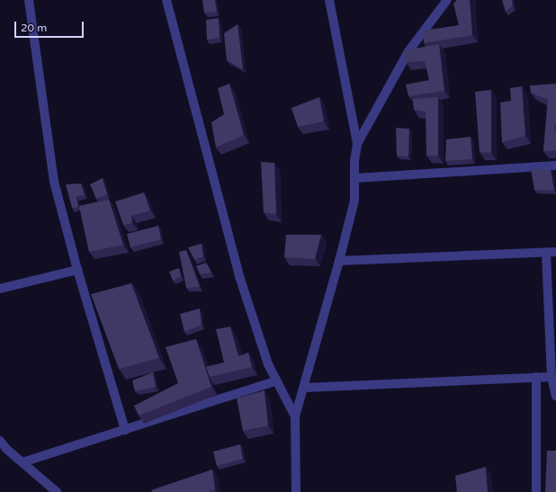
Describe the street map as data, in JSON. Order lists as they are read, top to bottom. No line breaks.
{"scale_bar":"20 m"}
